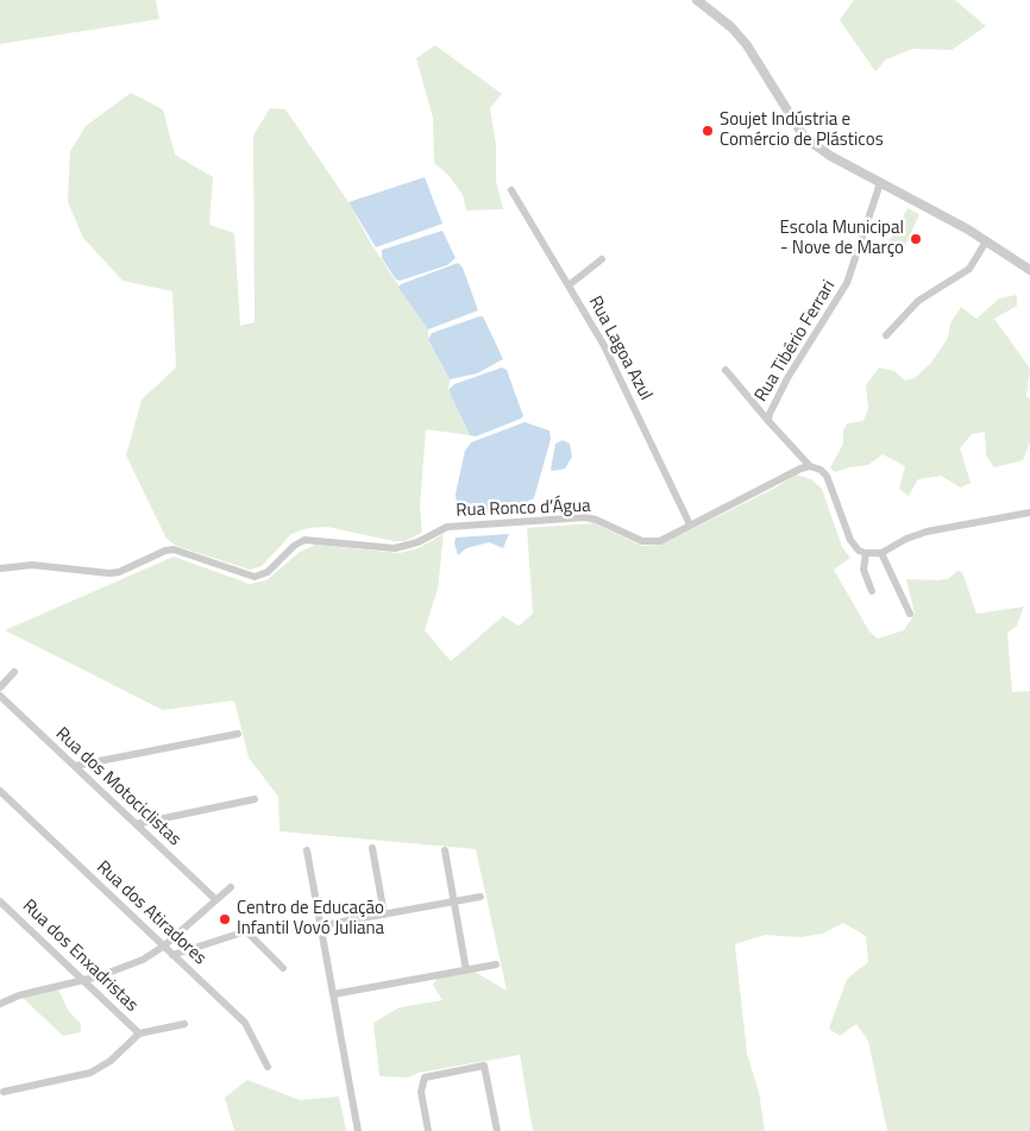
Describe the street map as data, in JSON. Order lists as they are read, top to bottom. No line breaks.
{"streets":{"street":["Rua Tibério Ferrari","Rua Lagoa Azul","Rua Ronco d’Água","Rua dos Motociclistas","Rua dos Atiradores","Rua dos Enxadristas"]},"crossings":[["Rua Tibério Ferrari","Rua Ronco d’Água"],["Rua Lagoa Azul","Rua Ronco d’Água"]],"places":["Soujet Indústria e Comércio de Plásticos","Escola Municipal - Nove de Março","Centro de Educação Infantil Vovó Juliana"]}
